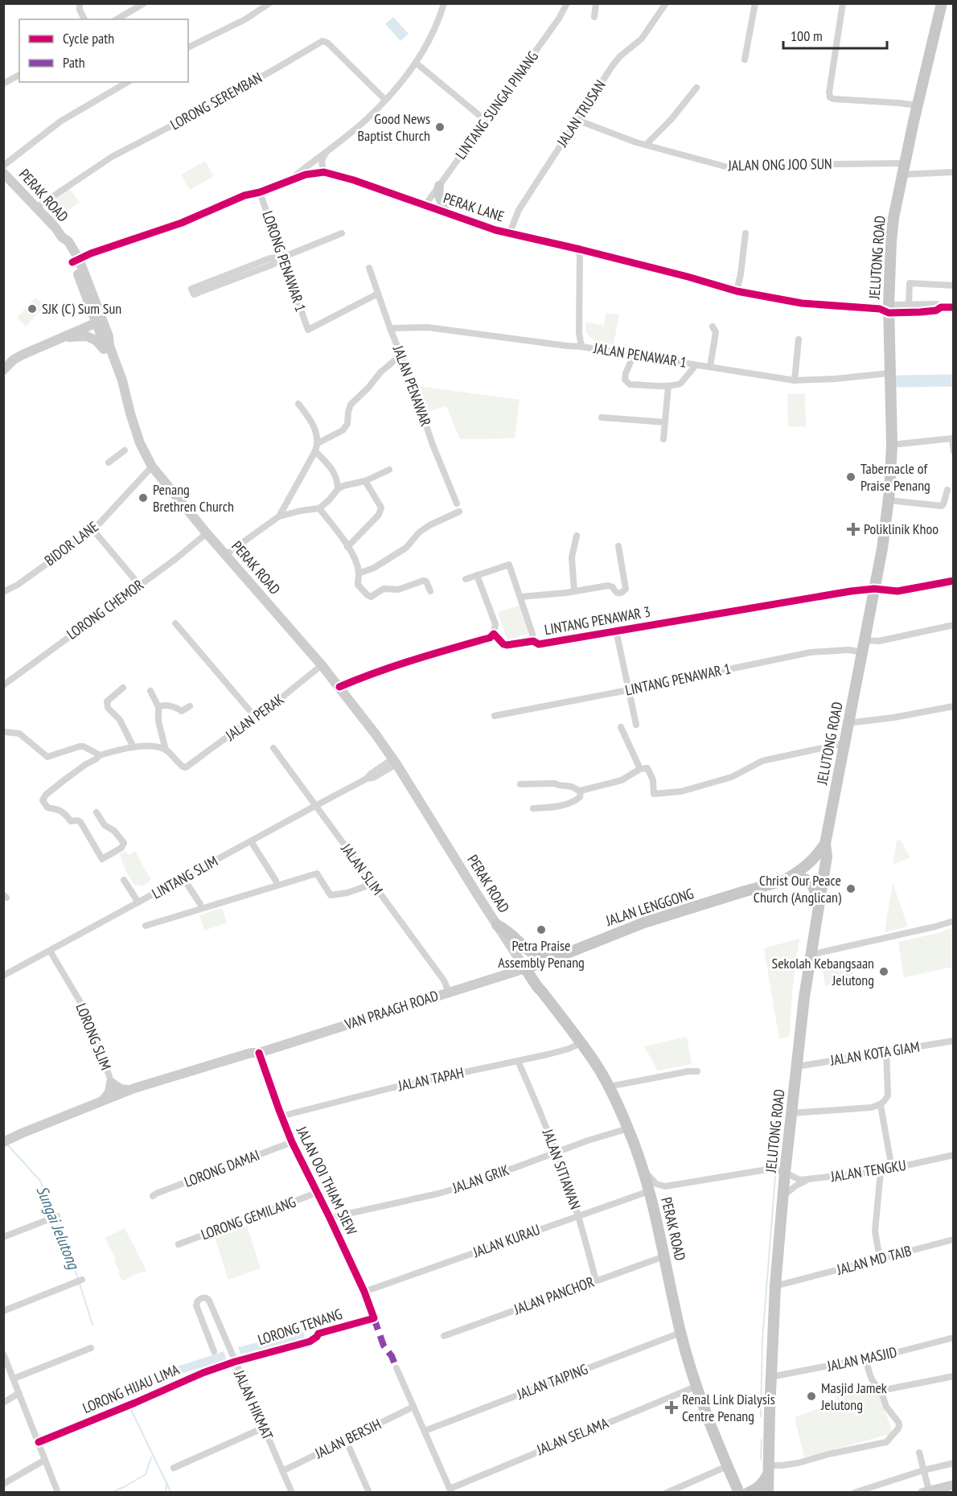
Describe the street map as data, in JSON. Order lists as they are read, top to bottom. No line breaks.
{"streets":{"main road":["PERAK ROAD","PERAK LANE","JELUTONG ROAD","JALAN LENGGONG","VAN PRAAGH ROAD"],"street":["LORONG SEREMBAN","LINTANG SUNGAI PINANG","JALAN TRUSAN","JALAN ONG JOO SUN","LORONG PENAWAR 1","JALAN PENAWAR 1","JALAN PENAWAR","BIDOR LANE","LORONG CHEMOR","LINTANG PENAWAR 3","LINTANG PENAWAR 1","JALAN PERAK","JALAN SLIM","LINTANG SLIM","LORONG SLIM","JALAN KOTA GIAM","JALAN TAPAH","LORONG DAMAI","JALAN SITIAWAN","JALAN TENGKU","JALAN GRIK","JALAN OOI THIAM SIEW","LORONG GEMILANG","JALAN KURAU","JALAN MD TAIB","JALAN PANCHOR","LORONG TENANG","JALAN MASJID","JALAN TAIPING","LORONG HIJAU LIMA","JALAN HIKMAT","JALAN SELAMA","JALAN BERSIH"]},"crossings":[["LORONG SEREMBAN","PERAK ROAD"],["LINTANG SUNGAI PINANG","PERAK LANE"],["JALAN TRUSAN","JALAN ONG JOO SUN"],["JALAN TRUSAN","PERAK LANE"],["JALAN ONG JOO SUN","JELUTONG ROAD"],["PERAK ROAD","PERAK LANE"],["PERAK ROAD","BIDOR LANE"],["PERAK ROAD","LORONG CHEMOR"],["PERAK ROAD","JALAN PERAK"],["PERAK ROAD","LINTANG SLIM"],["PERAK ROAD","JALAN LENGGONG"],["PERAK ROAD","VAN PRAAGH ROAD"],["PERAK ROAD","JALAN TAPAH"],["PERAK ROAD","JALAN TENGKU"],["PERAK ROAD","JALAN GRIK"],["PERAK ROAD","JALAN KURAU"],["PERAK ROAD","JALAN PANCHOR"],["PERAK ROAD","JALAN TAIPING"],["PERAK ROAD","JALAN SELAMA"],["PERAK LANE","JELUTONG ROAD"],["PERAK LANE","LORONG PENAWAR 1"],["JELUTONG ROAD","JALAN PENAWAR 1"],["JELUTONG ROAD","LINTANG PENAWAR 3"],["JELUTONG ROAD","LINTANG PENAWAR 1"],["JELUTONG ROAD","JALAN LENGGONG"],["JELUTONG ROAD","JALAN KOTA GIAM"],["JELUTONG ROAD","JALAN TENGKU"],["JELUTONG ROAD","JALAN MD TAIB"],["JELUTONG ROAD","JALAN MASJID"],["LORONG PENAWAR 1","JALAN PENAWAR"],["JALAN PENAWAR 1","JALAN PENAWAR"],["JALAN SLIM","LINTANG SLIM"],["JALAN SLIM","VAN PRAAGH ROAD"],["LINTANG SLIM","LORONG SLIM"],["JALAN LENGGONG","VAN PRAAGH ROAD"],["VAN PRAAGH ROAD","LORONG SLIM"],["VAN PRAAGH ROAD","JALAN OOI THIAM SIEW"],["JALAN TAPAH","JALAN SITIAWAN"],["JALAN TAPAH","JALAN OOI THIAM SIEW"],["LORONG DAMAI","JALAN OOI THIAM SIEW"],["JALAN SITIAWAN","JALAN GRIK"],["JALAN SITIAWAN","JALAN KURAU"],["JALAN SITIAWAN","JALAN PANCHOR"],["JALAN GRIK","JALAN OOI THIAM SIEW"],["JALAN OOI THIAM SIEW","LORONG GEMILANG"],["JALAN OOI THIAM SIEW","JALAN KURAU"],["JALAN OOI THIAM SIEW","LORONG TENANG"],["LORONG TENANG","LORONG HIJAU LIMA"],["LORONG TENANG","JALAN HIKMAT"],["LORONG HIJAU LIMA","JALAN HIKMAT"],["JALAN HIKMAT","JALAN BERSIH"]],"water":["Sungai Jelutong"],"places":{"other":["Good News Baptist Church","SJK (C) Sum Sun","Tabernacle of Praise Penang","Penang Brethren Church","Christ Our Peace Church (Anglican)","Petra Praise Assembly Penang","Sekolah Kebangsaan Jelutong","Masjid Jamek Jelutong"],"health":["Poliklinik Khoo","Renal Link Dialysis Centre Penang"]},"legend":["Cycle path","Path"],"scale_bar":"100 m"}
